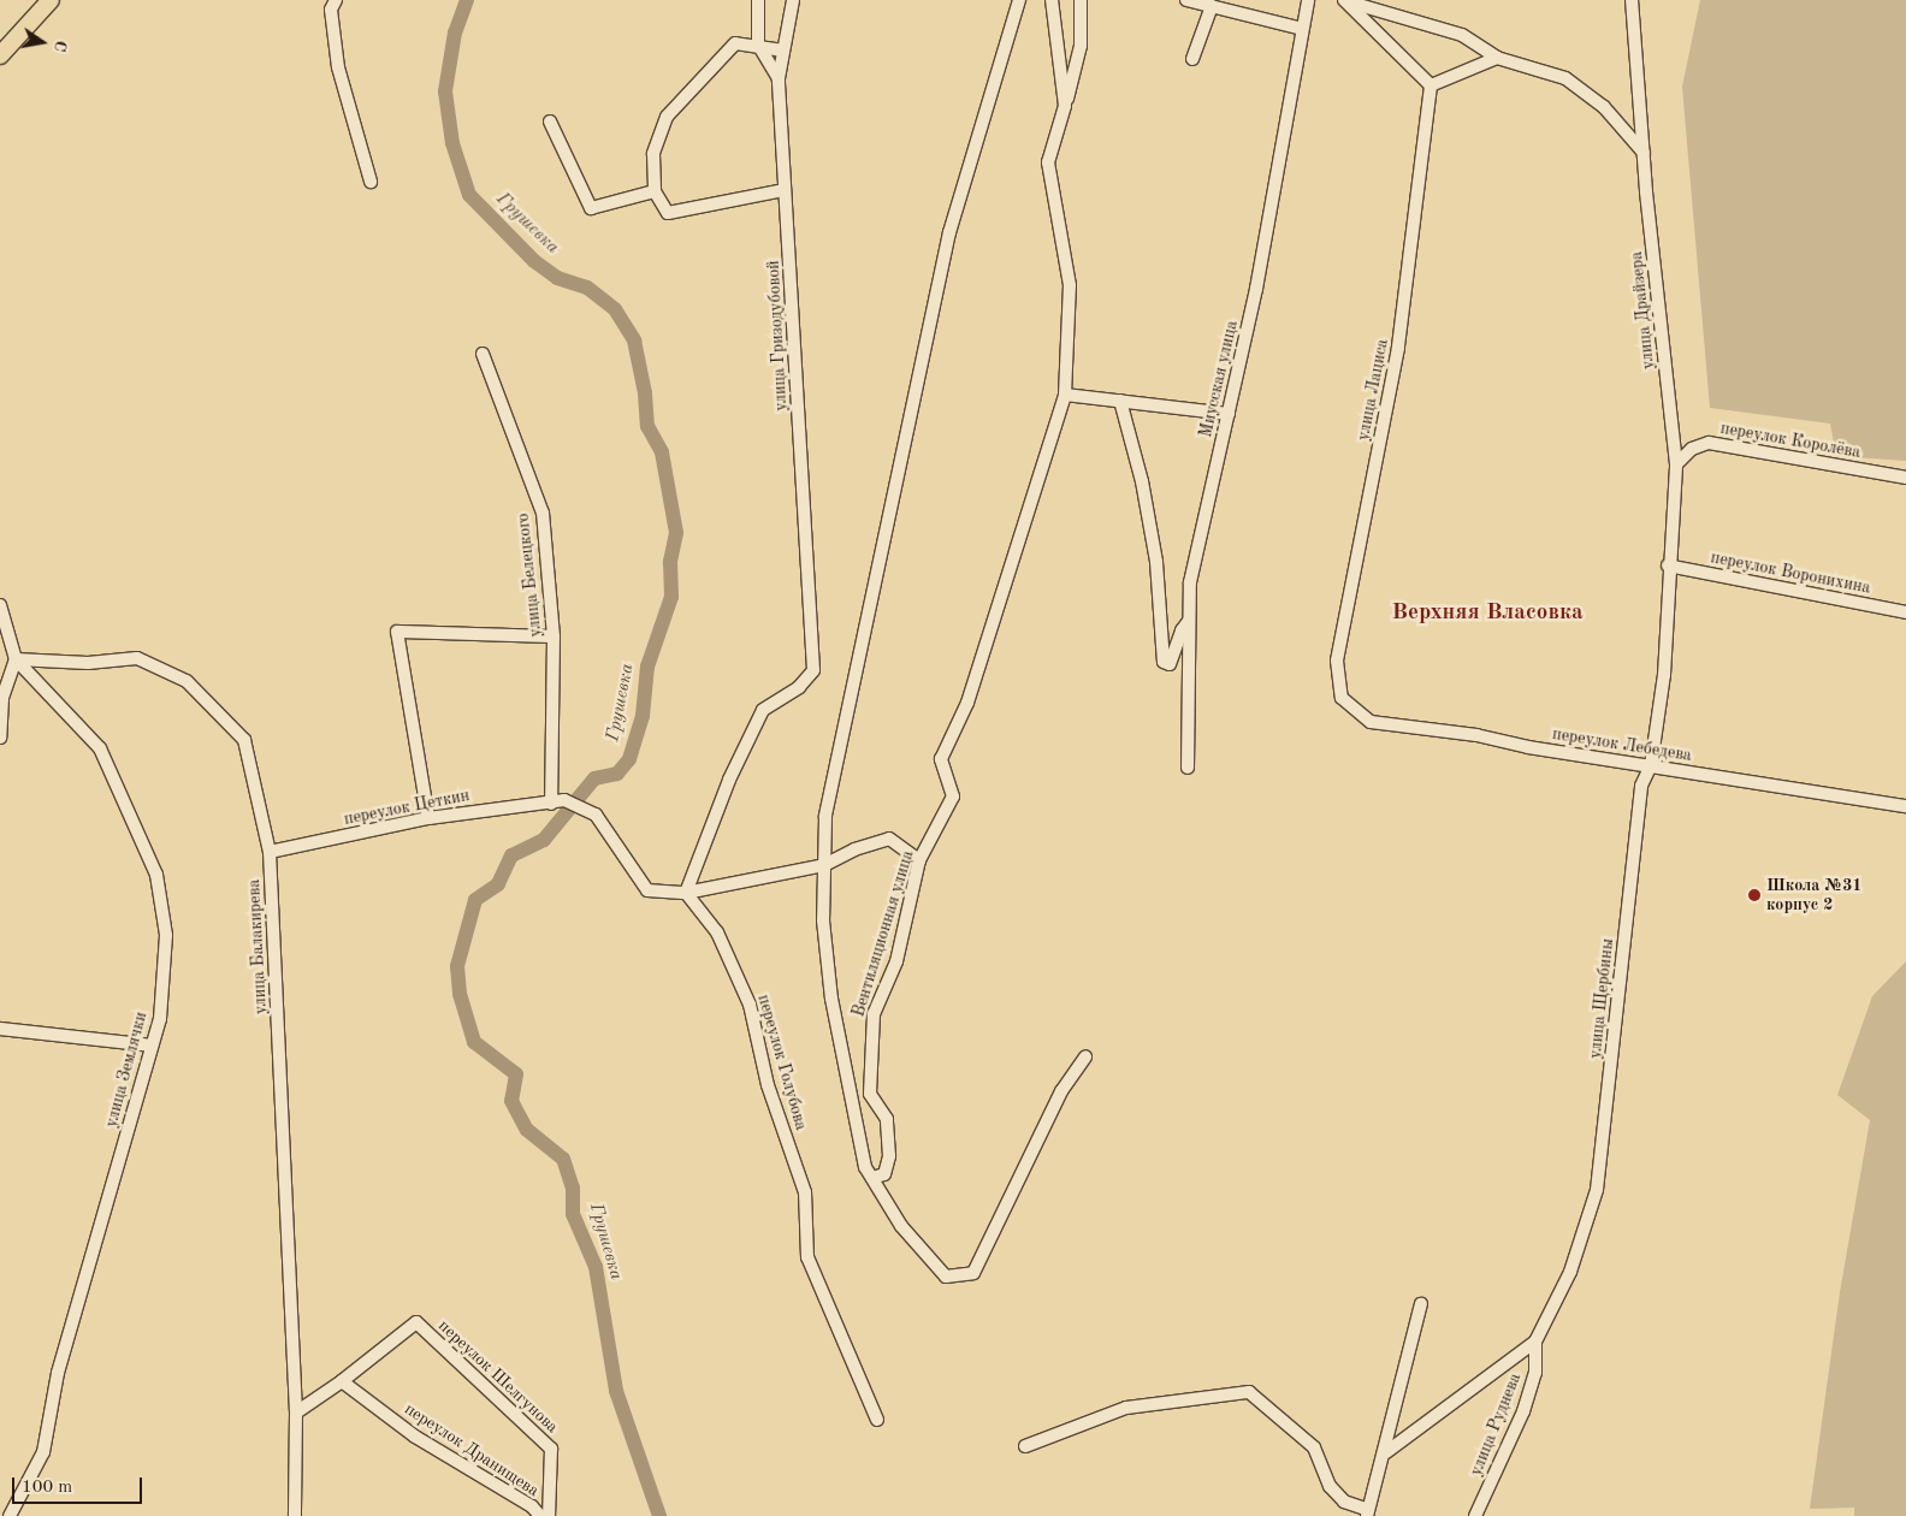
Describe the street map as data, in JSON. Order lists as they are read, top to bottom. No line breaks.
{"streets":{"street":["улица Драйзера","улица Гризодубовой","Миусская улица","улица Лациса","переулок Королёва","переулок Воронихина","улица Белецкого","переулок Лебедева","переулок Цеткин","Вентиляционная улица","улица Балакирева","улица Щербины","переулок Голубова","улица Землячки","переулок Шелгунова","улица Руднева","переулок Дранищева"]},"crossings":[["улица Драйзера","переулок Королёва"],["улица Драйзера","улица Щербины"],["улица Гризодубовой","переулок Цеткин"],["улица Гризодубовой","переулок Голубова"],["улица Лациса","переулок Лебедева"],["переулок Королёва","улица Щербины"],["переулок Воронихина","улица Щербины"],["улица Белецкого","переулок Цеткин"],["переулок Лебедева","улица Щербины"],["переулок Цеткин","улица Балакирева"],["переулок Цеткин","переулок Голубова"],["улица Балакирева","улица Землячки"],["улица Щербины","улица Руднева"],["переулок Шелгунова","переулок Дранищева"]],"districts":["Верхняя Власовка"],"water":["Грушевка"],"places":["Школа №31 корпус 2"],"scale_bar":"100 m","north":"right"}
